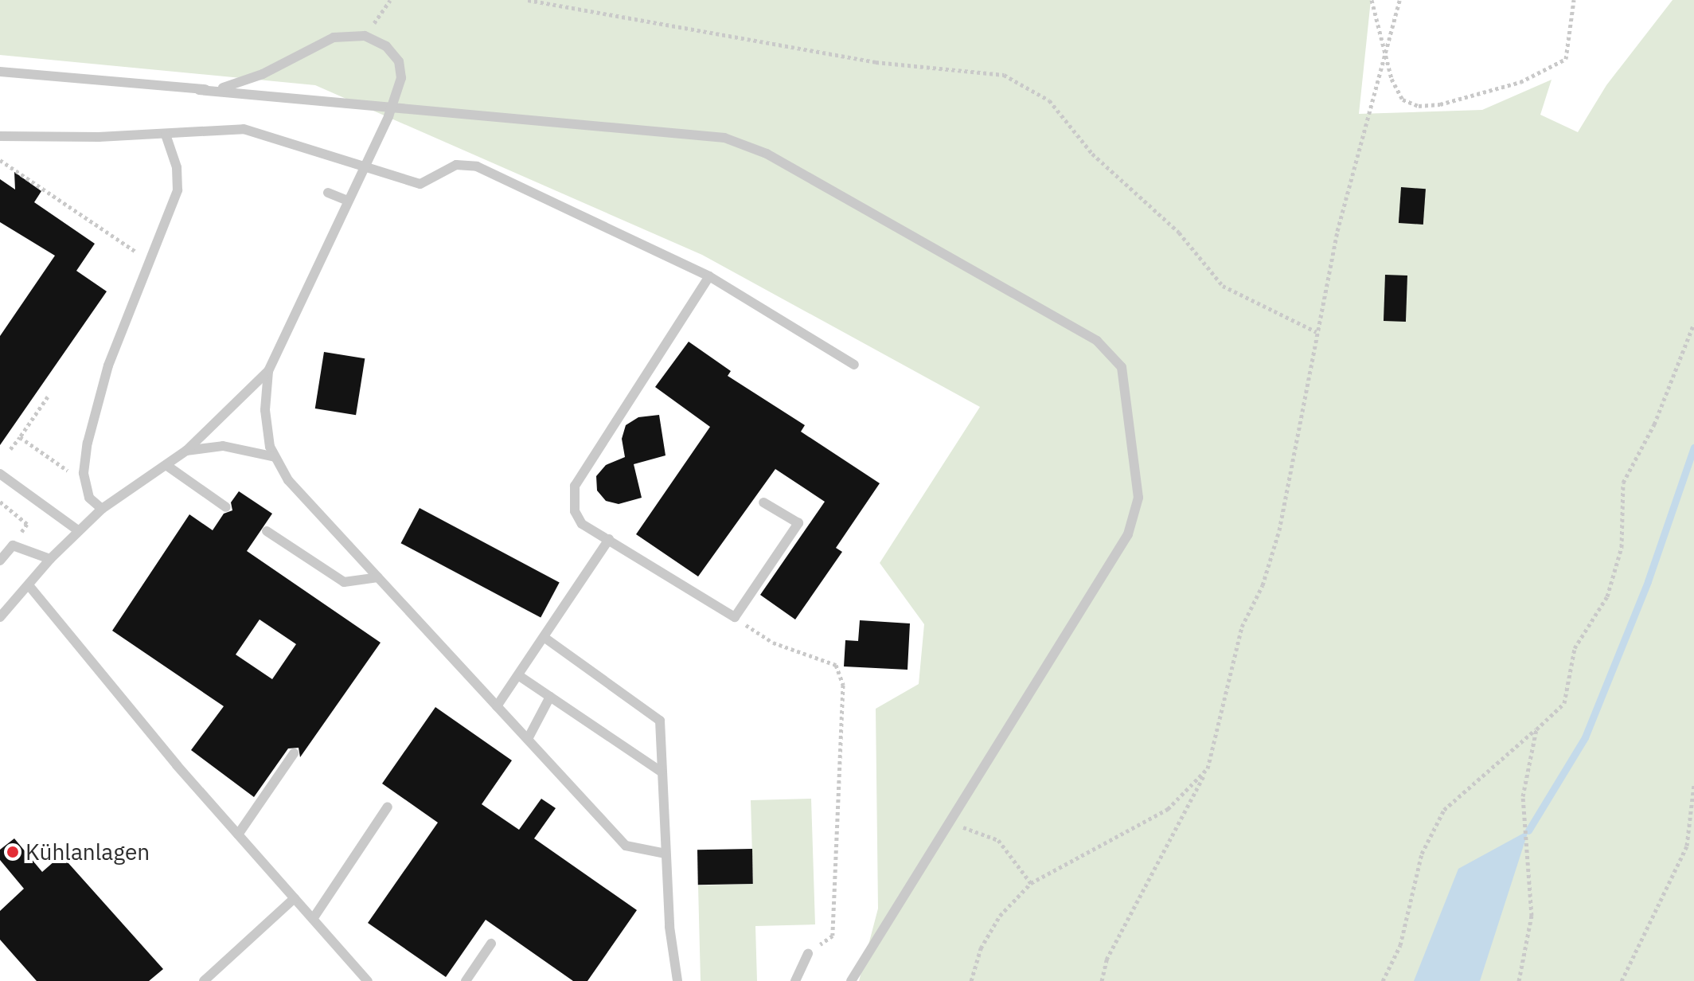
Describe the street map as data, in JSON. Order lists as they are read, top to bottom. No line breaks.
{"places":["Kühlanlagen"]}
